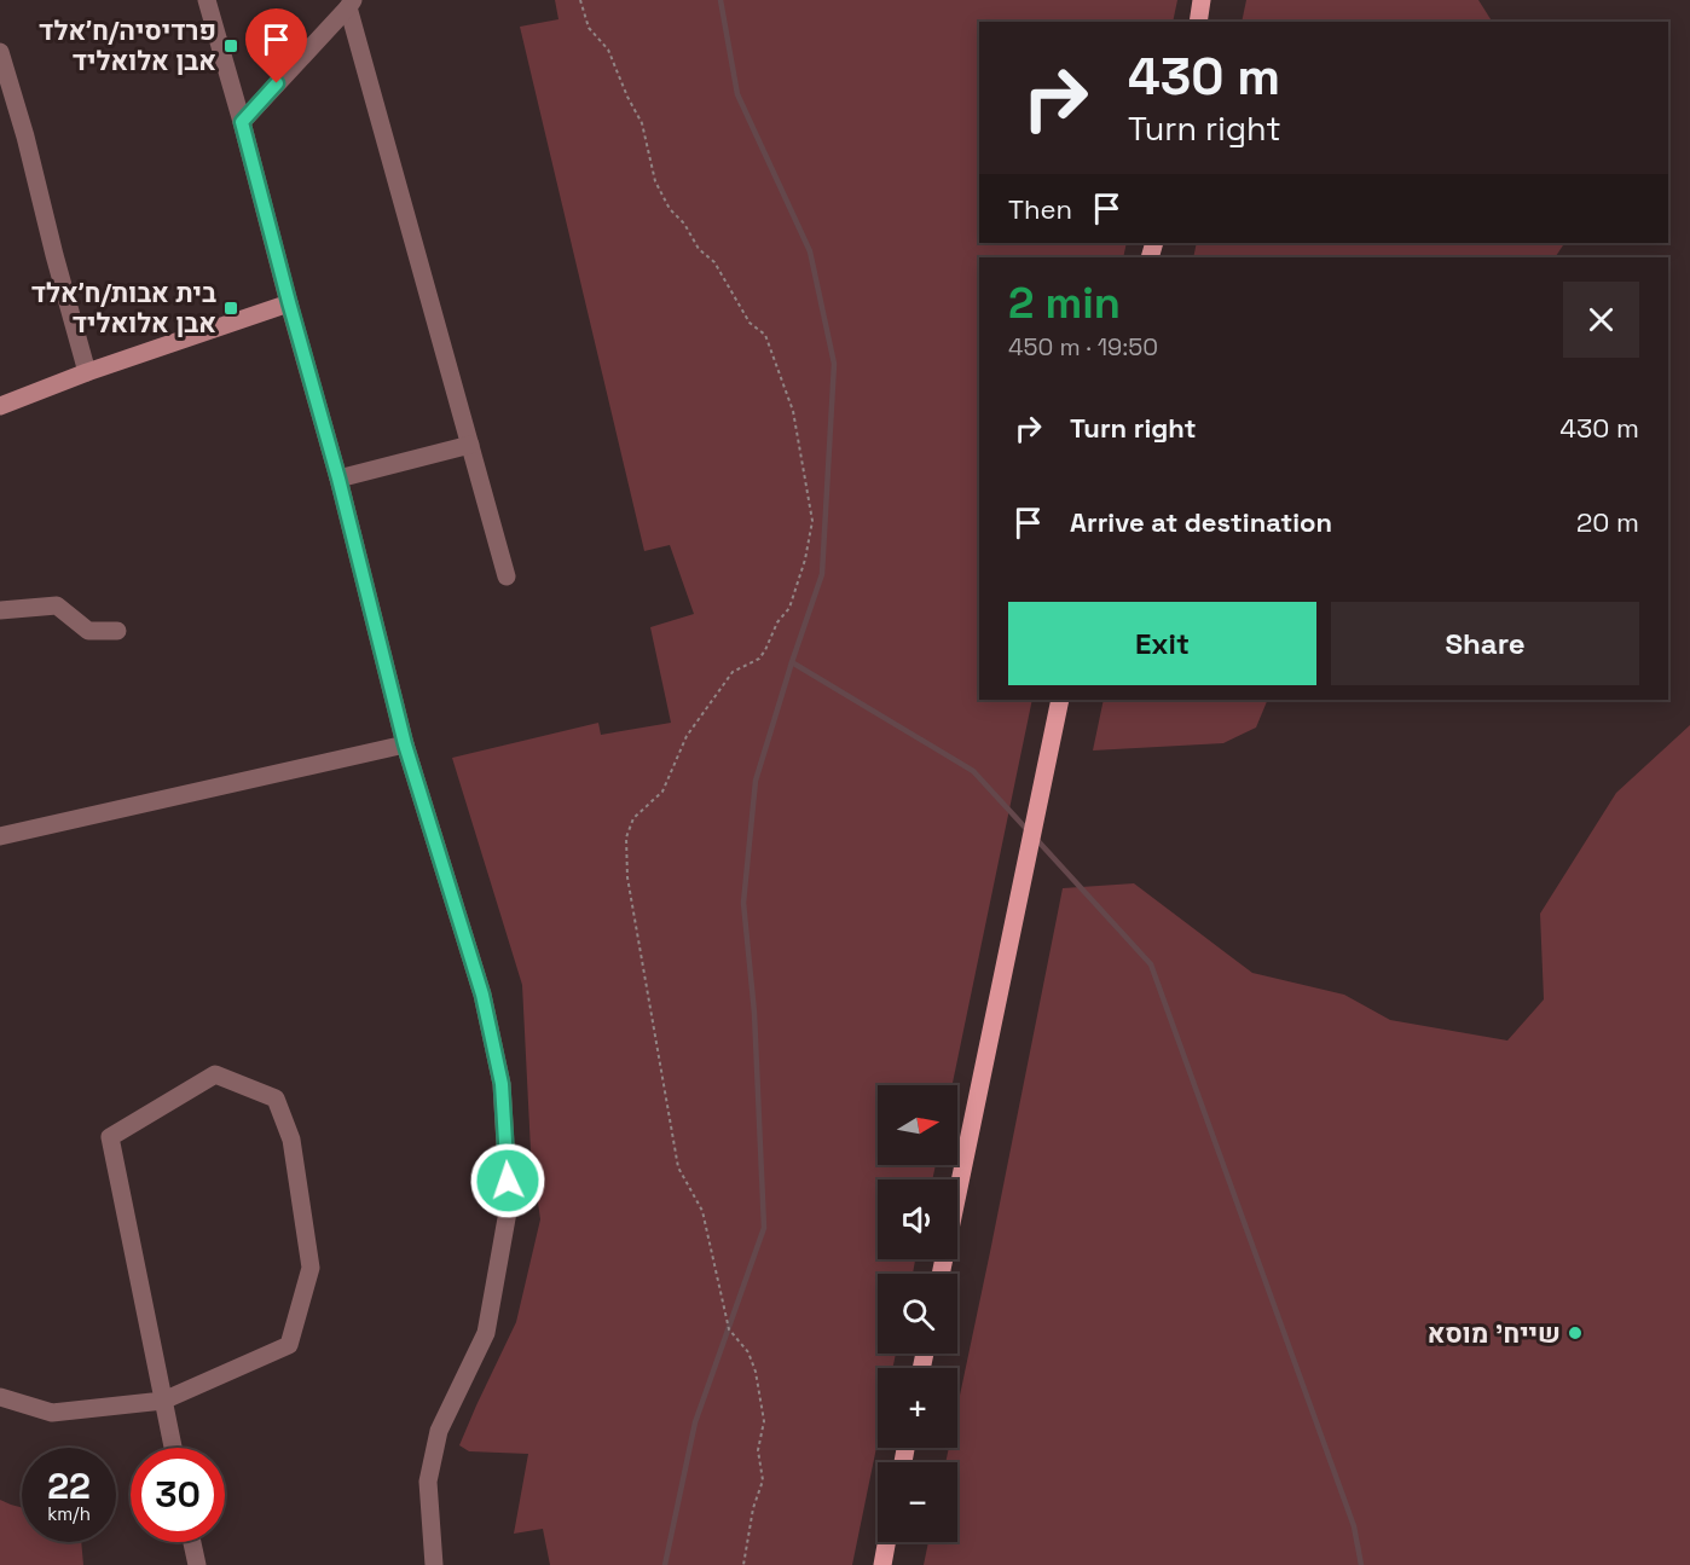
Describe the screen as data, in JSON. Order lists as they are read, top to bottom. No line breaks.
{"places":{"transit":["פרדיסיה/ח׳אלד אבן אלואליד","בית אבות/ח׳אלד אבן אלואליד"],"other":["שייח' מוסא"]},"north":"right","page":{"turn":["430 m","Turn right"],"then":"Then","heading":["2 min","450 m · 19:50"],"list":[{"name":"Turn right","value":"430 m"},{"name":"Arrive at destination","value":"20 m"}],"buttons":["Exit","Share"],"map_buttons":["+","−"],"speed":"22 km/h","limit":"30"}}
